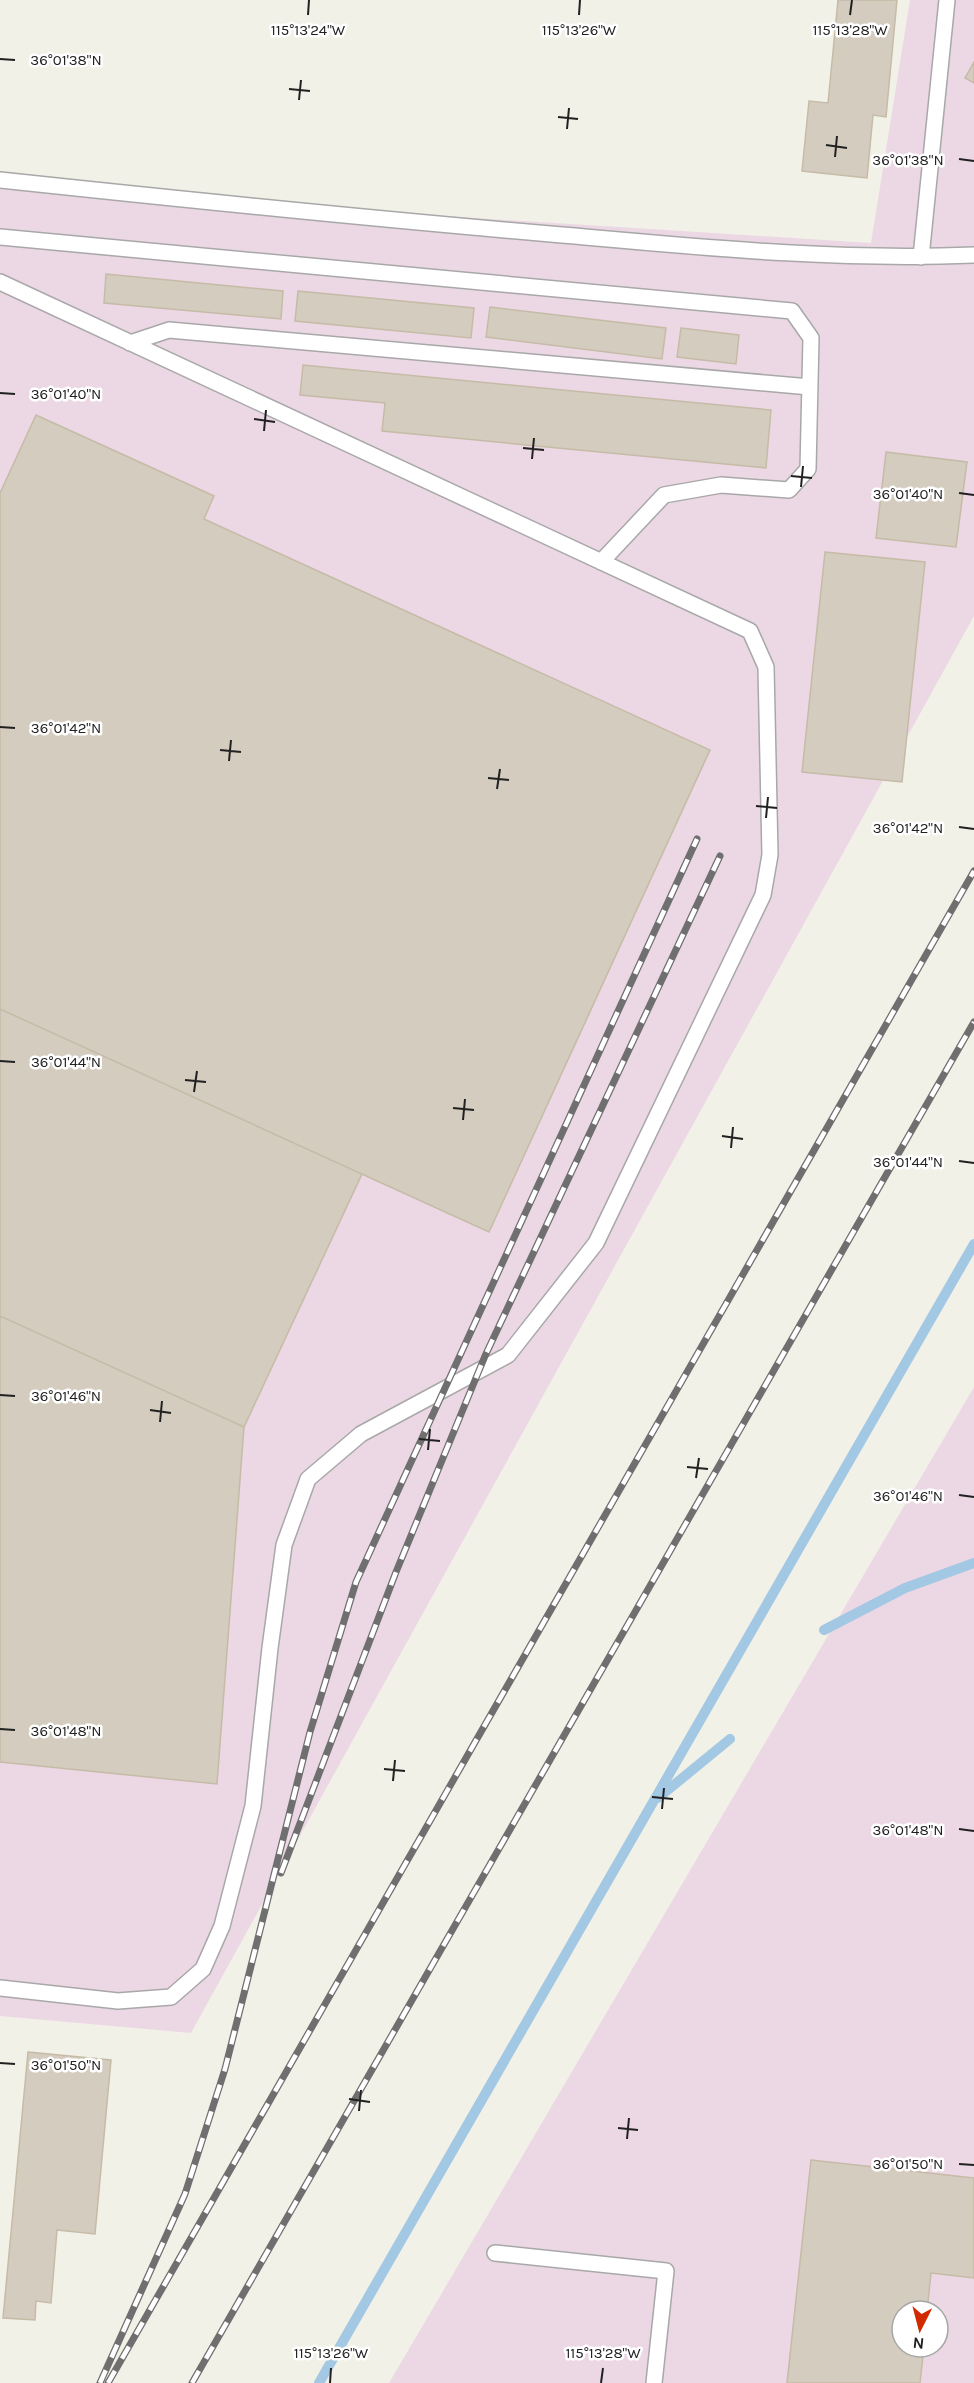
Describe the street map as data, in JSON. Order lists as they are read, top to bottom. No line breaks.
{"north":"bottom","coordinates":["115°13'24\"W","115°13'26\"W","115°13'28\"W","36°01'38\"N","36°01'40\"N","36°01'42\"N","36°01'44\"N","36°01'46\"N","36°01'48\"N","36°01'50\"N"]}
